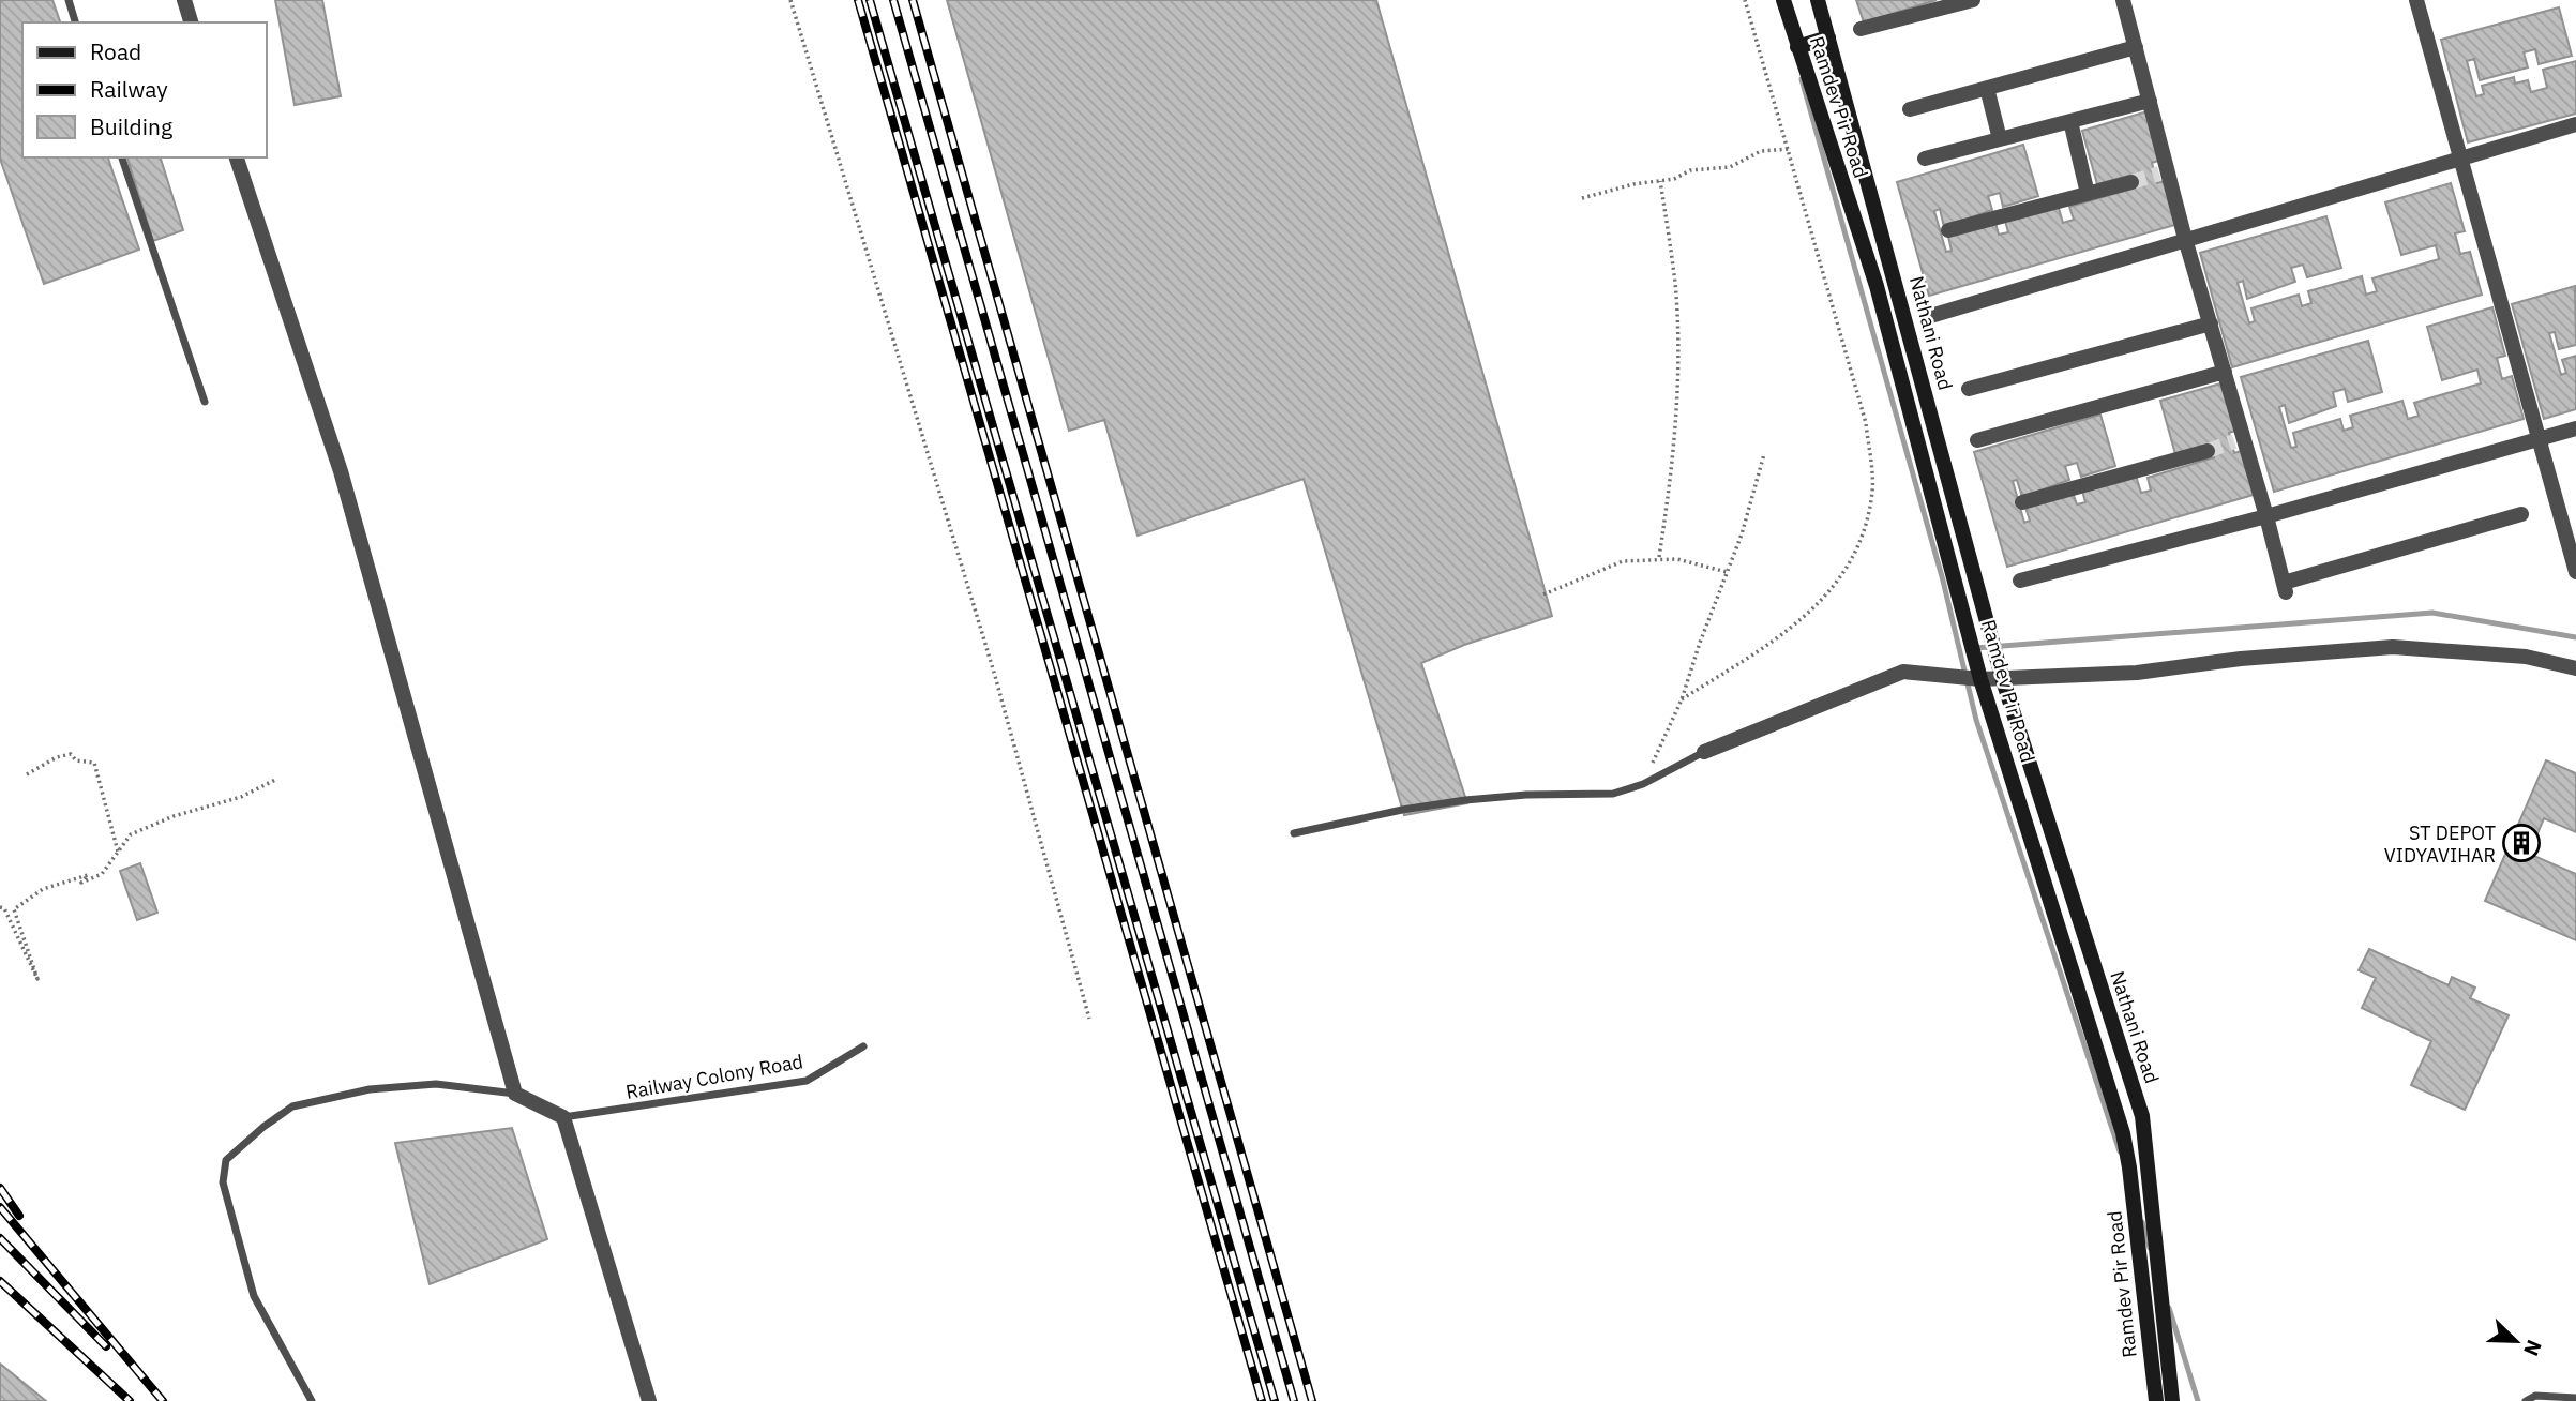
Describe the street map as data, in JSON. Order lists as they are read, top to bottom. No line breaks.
{"streets":{"street":["Ramdev Pir Road","Nathani Road"],"lane":["Railway Colony Road"]},"places":{"building":["ST DEPOT VIDYAVIHAR"]},"legend":["Road","Railway","Building"],"north":"bottom right"}
